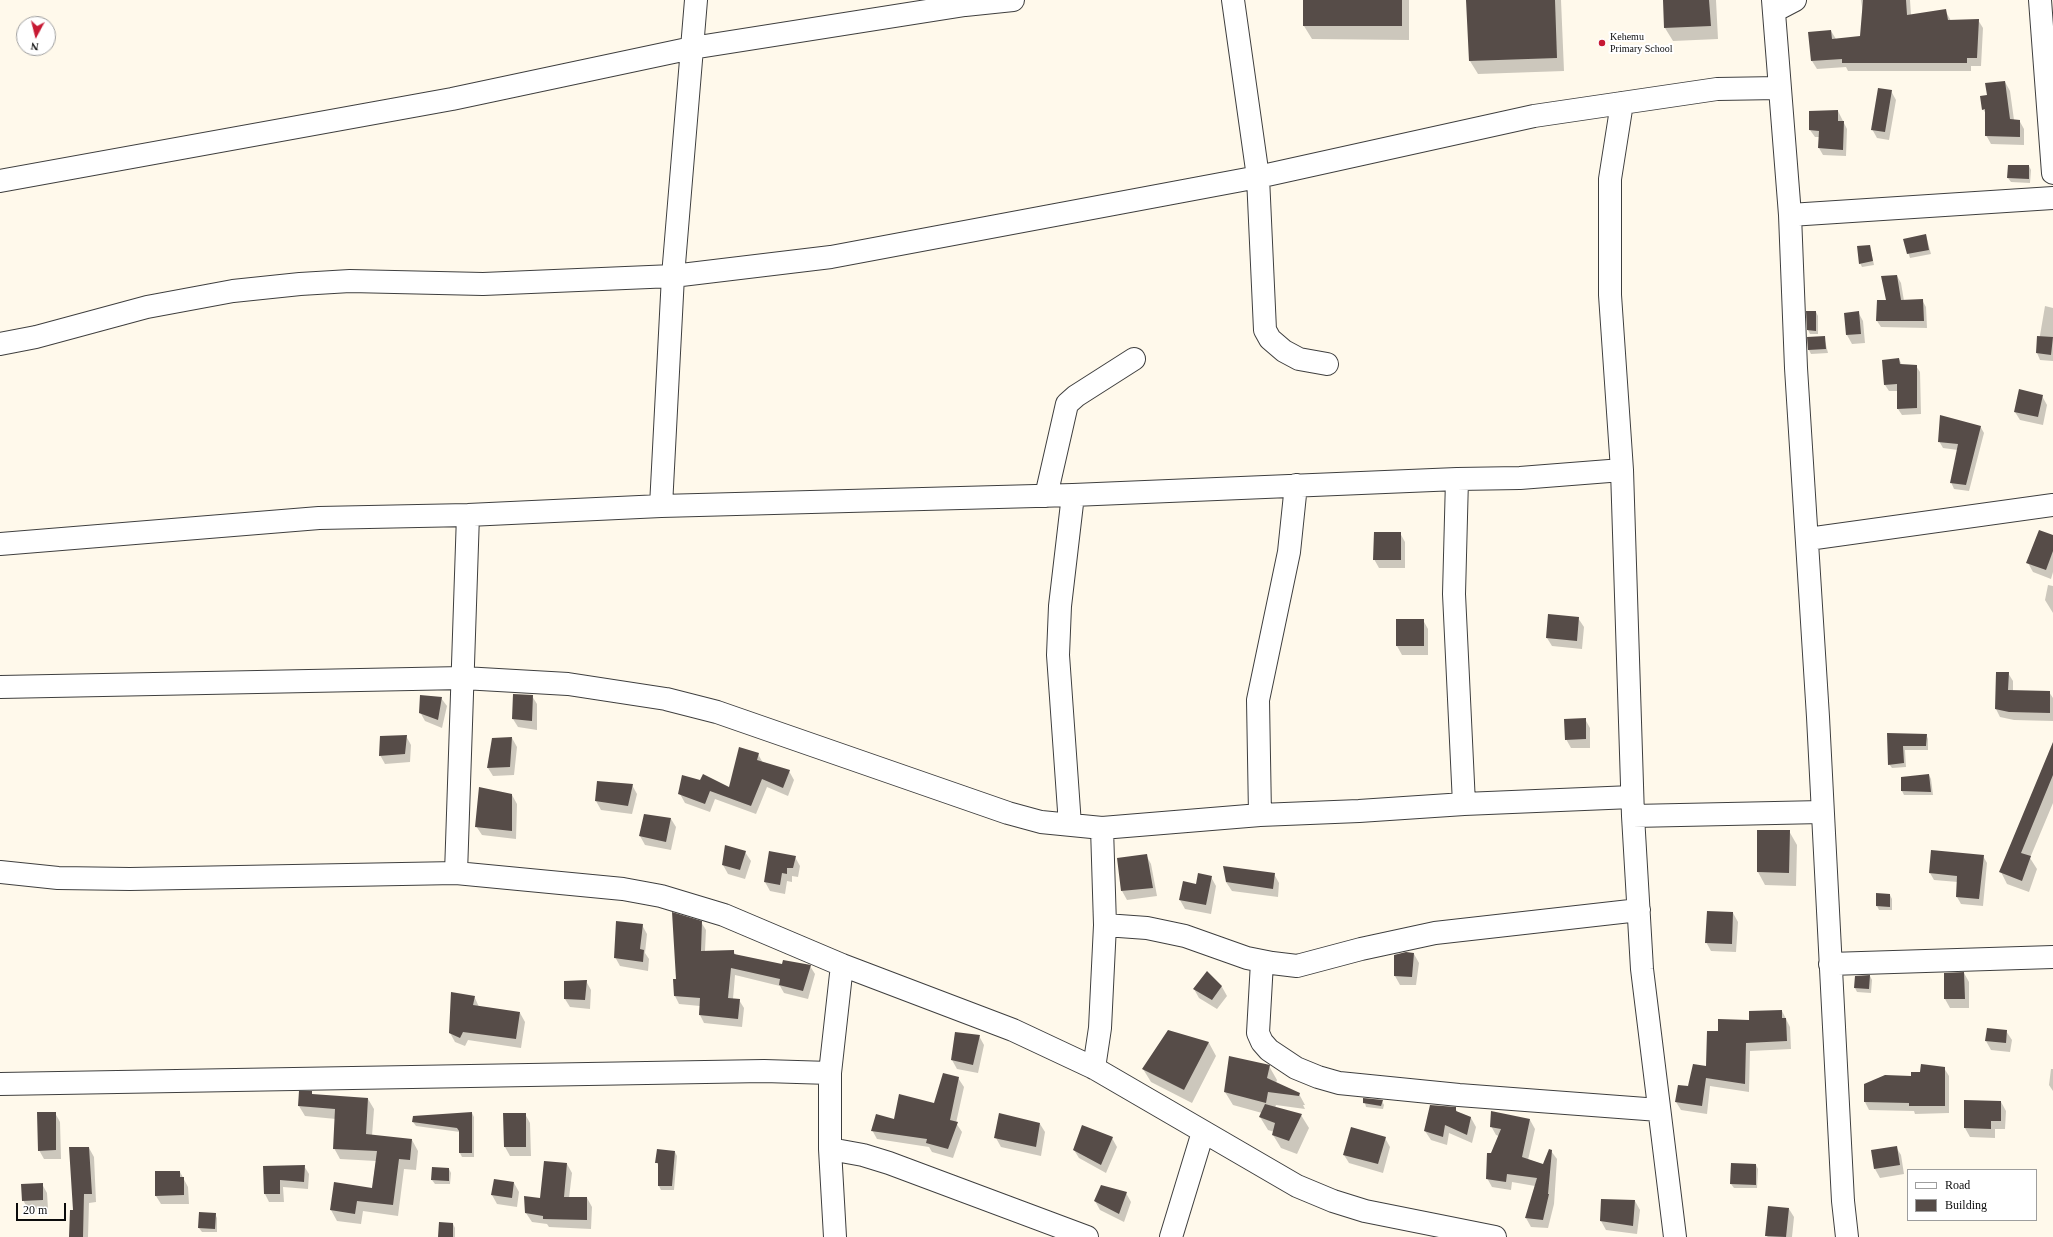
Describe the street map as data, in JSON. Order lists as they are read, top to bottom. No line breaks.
{"places":["Kehemu Primary School"],"legend":["Road","Building"],"scale_bar":"20 m","north":"bottom"}
